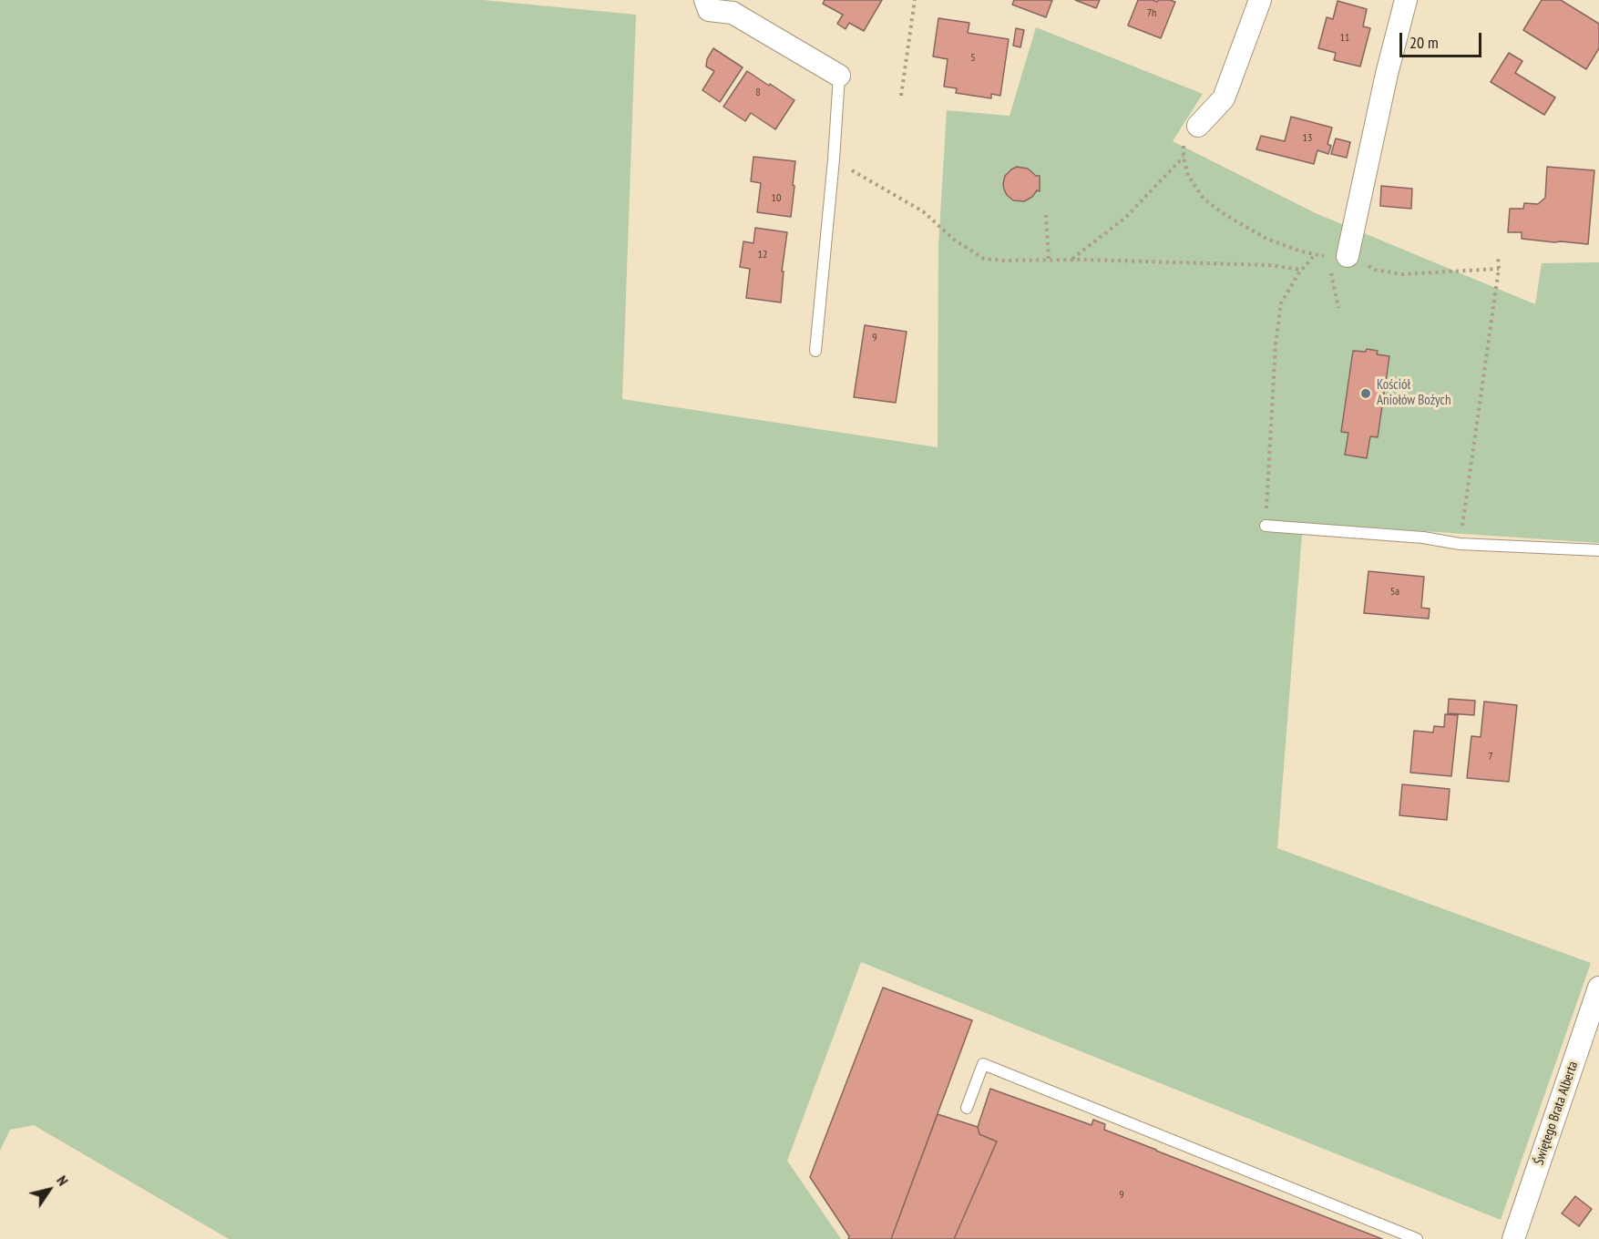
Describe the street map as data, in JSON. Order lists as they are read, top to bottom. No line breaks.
{"streets":{"street":["Świętego Brata Alberta"]},"places":["Kościół Aniołów Bożych"],"house_numbers":["7h","11","5","8","13","10","12","9","5a","7","9"],"scale_bar":"20 m","north":"top right"}
